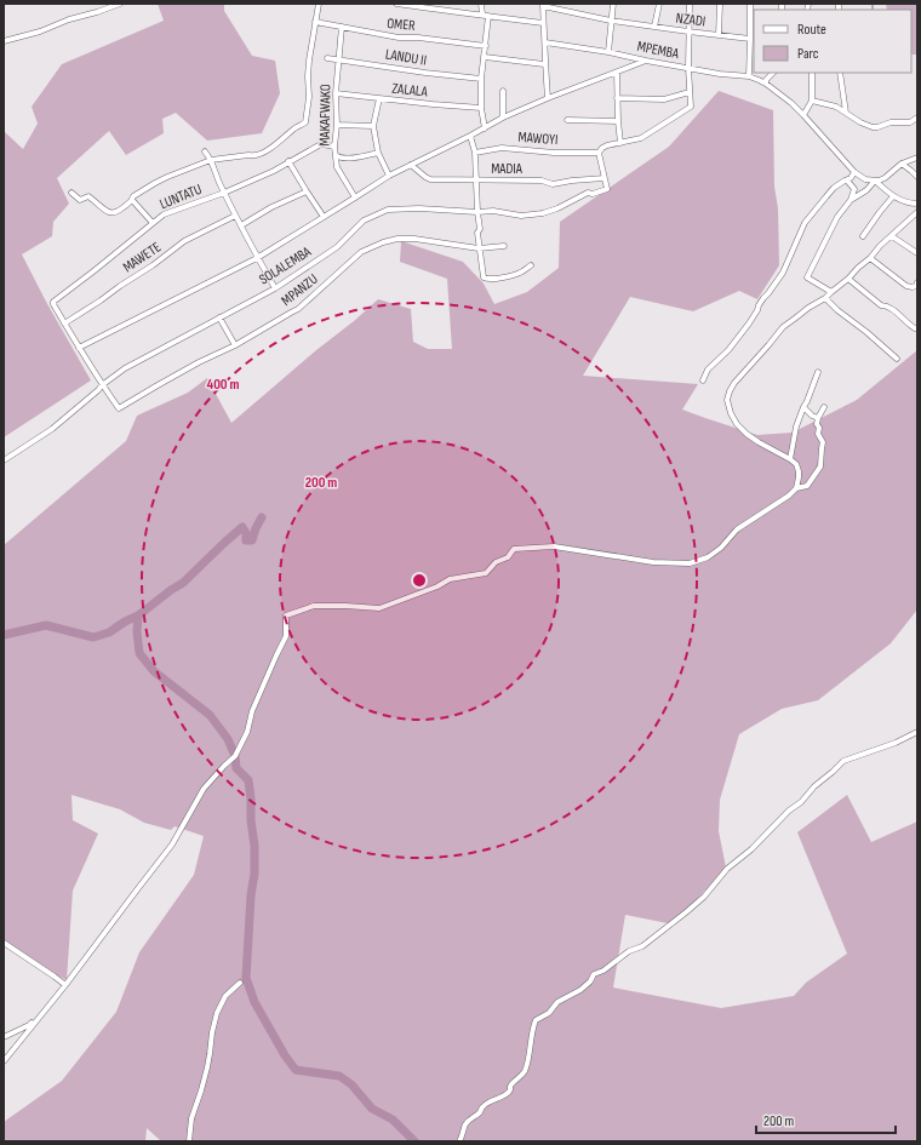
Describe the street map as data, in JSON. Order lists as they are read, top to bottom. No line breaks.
{"streets":{"street":["NZADI","OMER","MPEMBA","LANDU II","ZALALA","MAKAFWAKO","MAWOYI","MADIA","LUNTATU","MAWETE","SOLALEMBA","MPANZU"]},"crossings":[["OMER","MAKAFWAKO"],["LANDU II","MAKAFWAKO"],["ZALALA","MAKAFWAKO"],["MAKAFWAKO","LUNTATU"],["MADIA","SOLALEMBA"],["LUNTATU","MAWETE"],["SOLALEMBA","MPANZU"]],"legend":["Route","Parc"],"scale_bar":"200 m","rings":["400 m","200 m"]}
